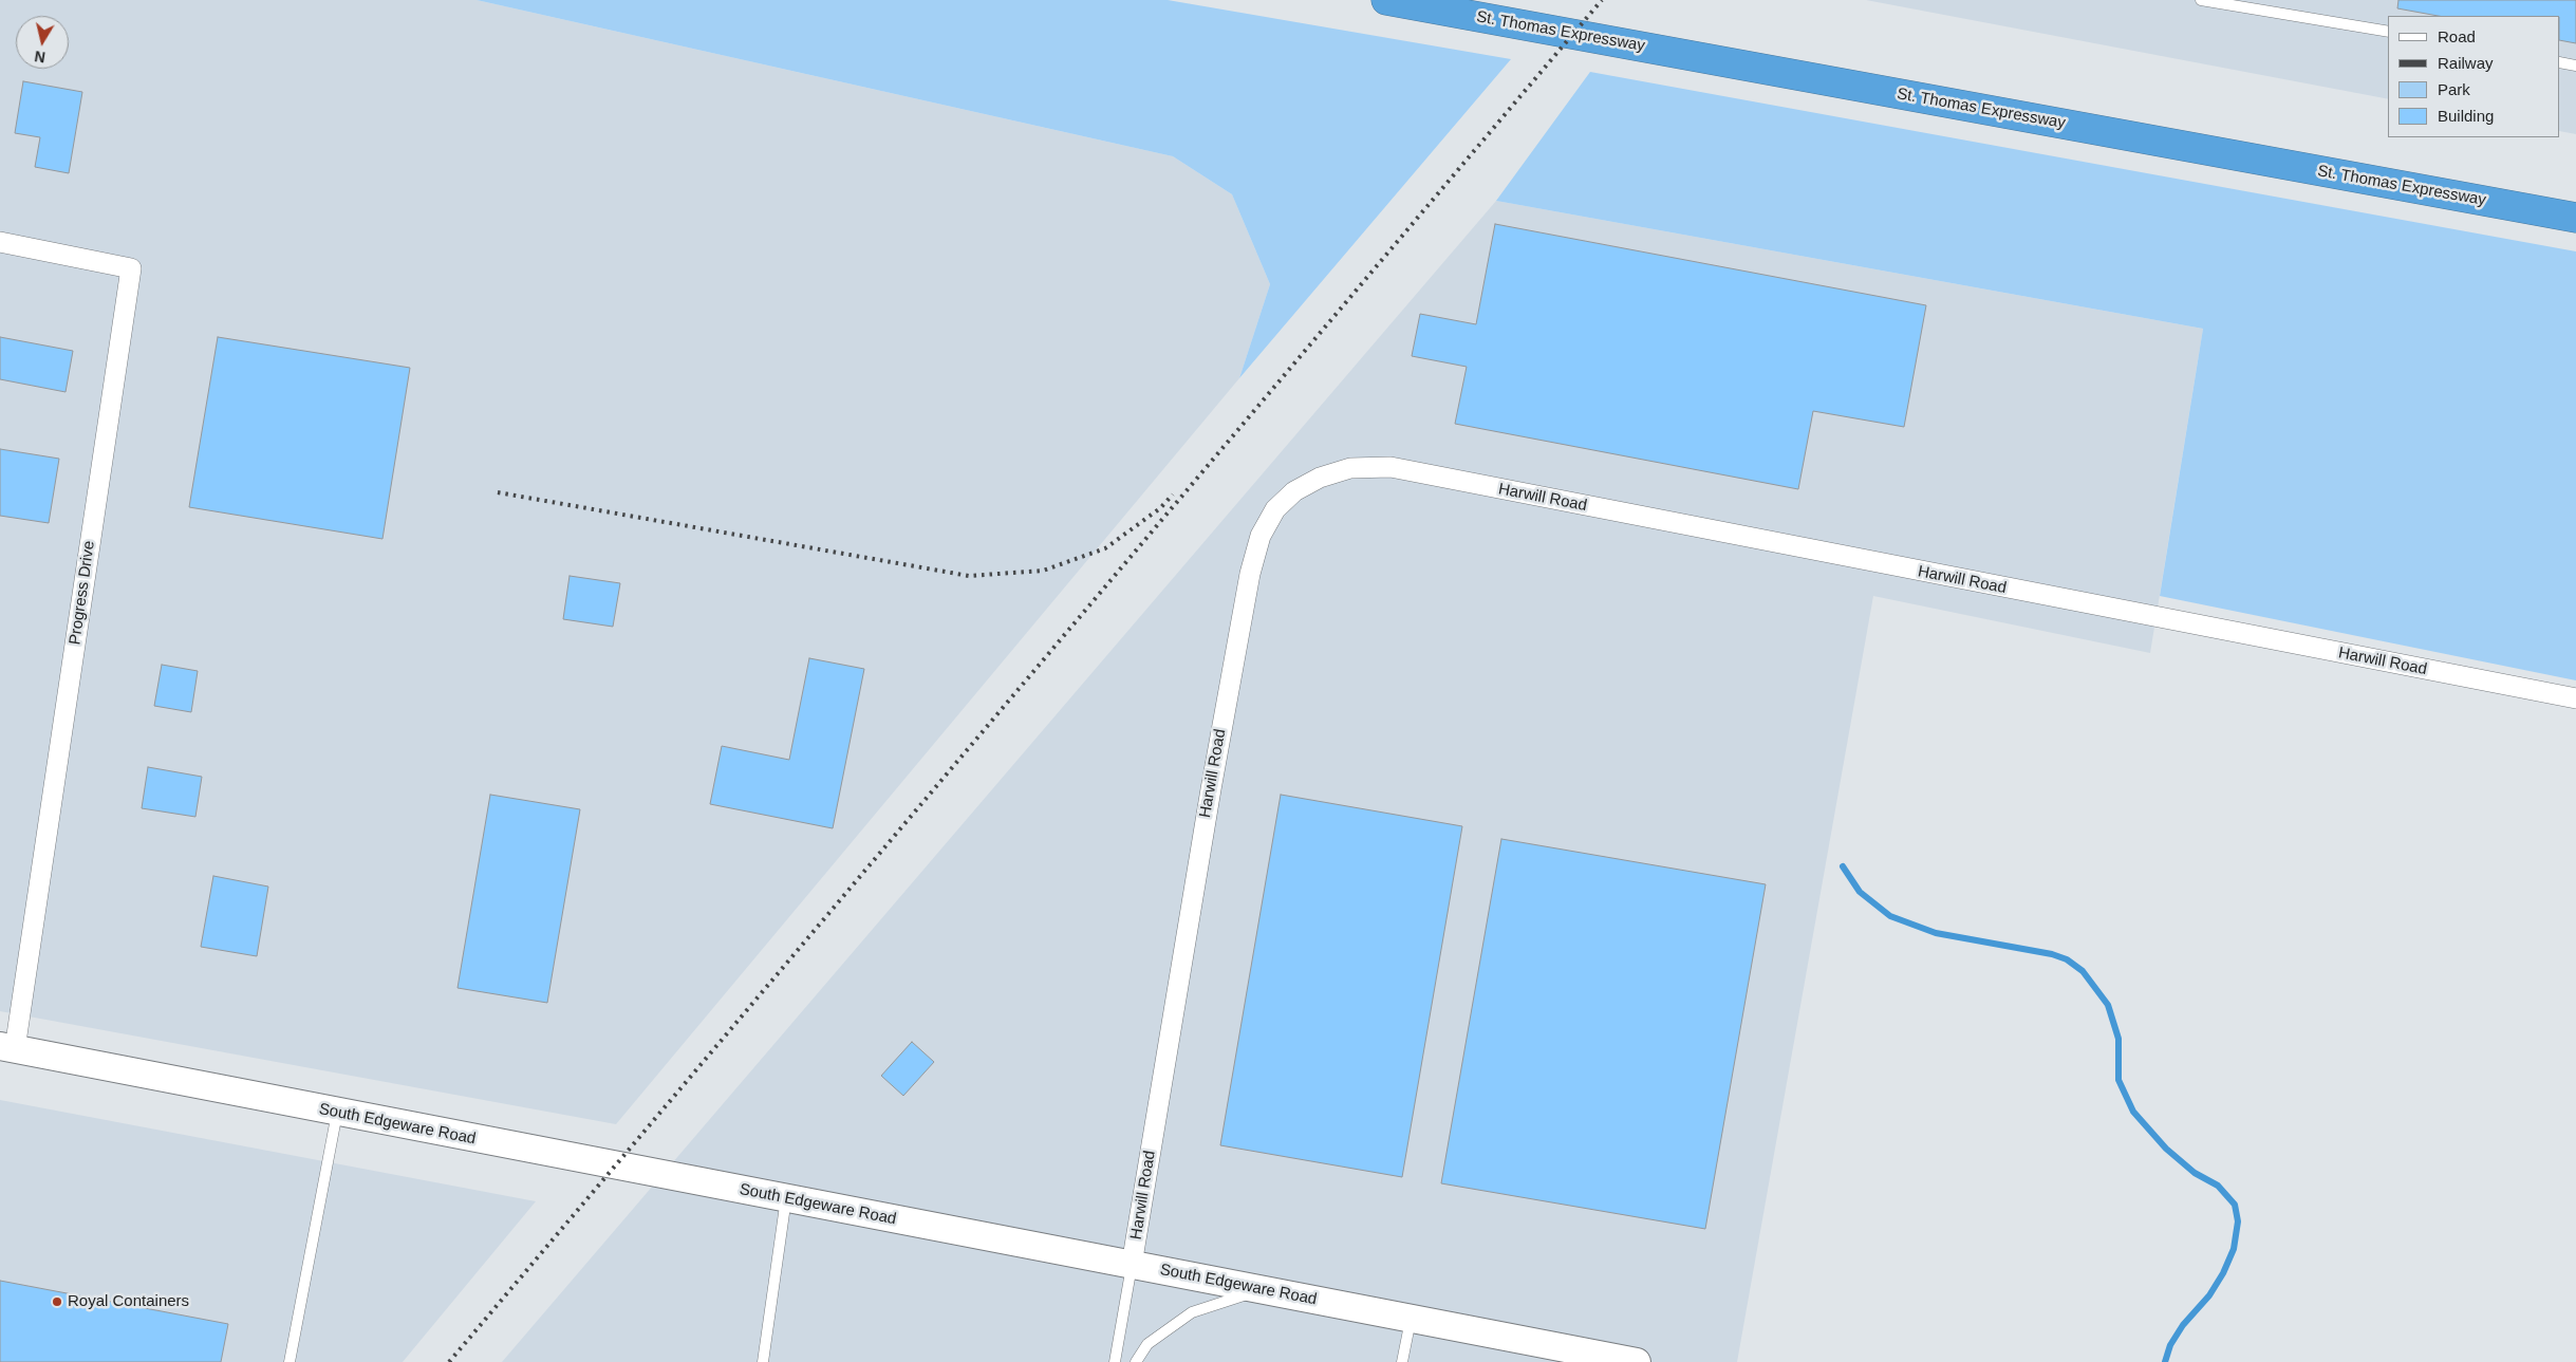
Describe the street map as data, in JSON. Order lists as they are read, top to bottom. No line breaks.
{"streets":{"highway":["St. Thomas Expressway"],"main road":["South Edgeware Road"],"street":["Harwill Road","Progress Drive"]},"crossings":[["Harwill Road","South Edgeware Road"],["Progress Drive","South Edgeware Road"]],"places":["Royal Containers"],"legend":["Road","Railway","Park","Building"],"north":"bottom"}
